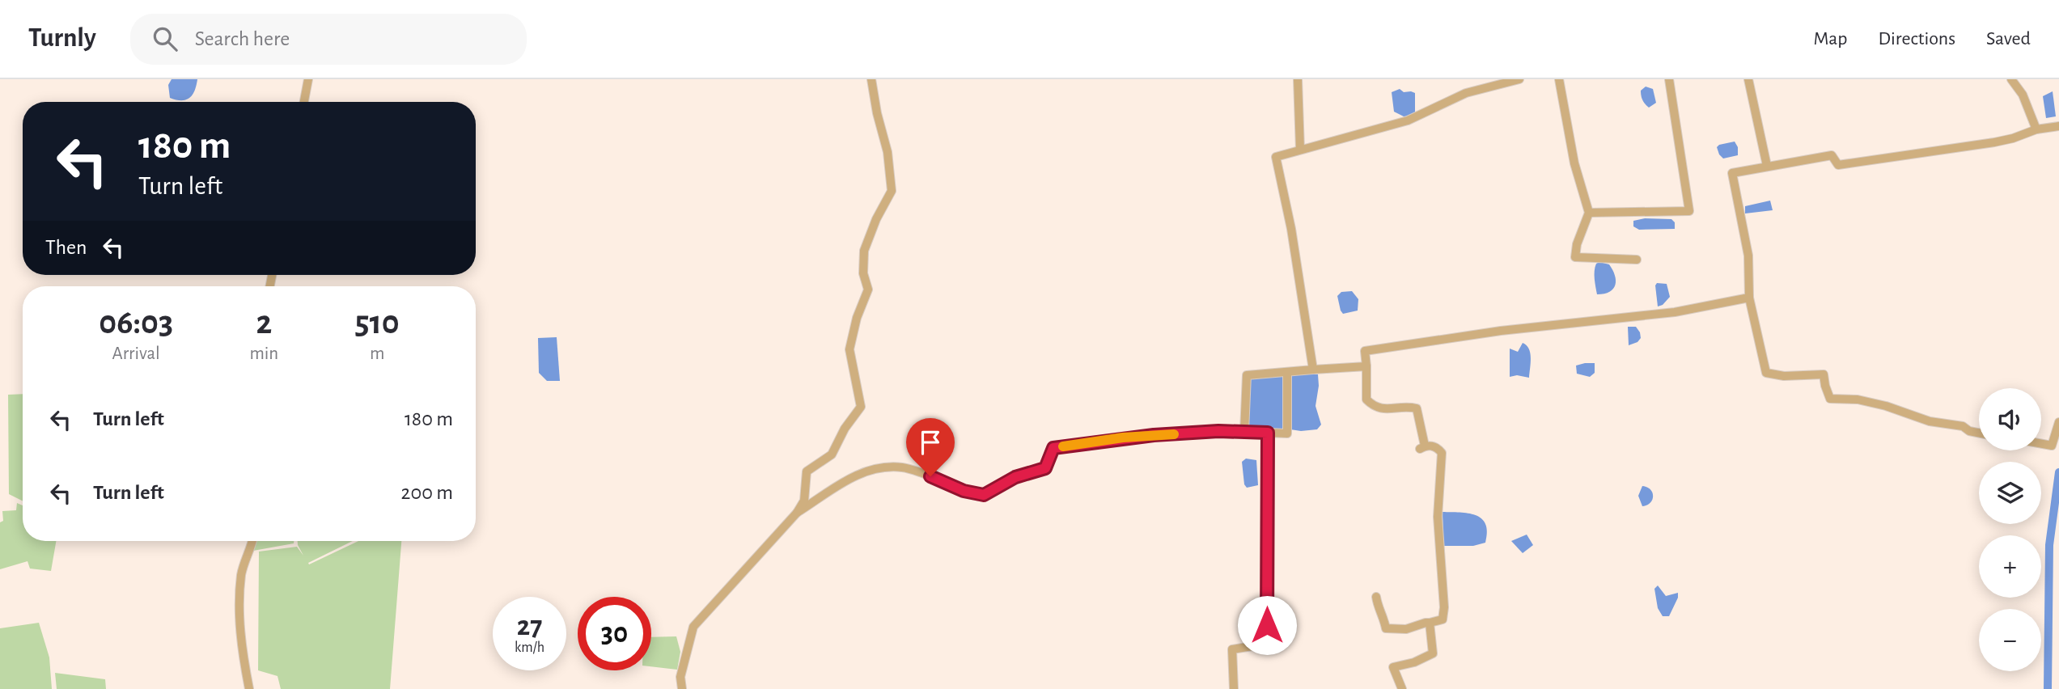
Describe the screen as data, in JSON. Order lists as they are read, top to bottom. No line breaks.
{"page":{"header":"Turnly","search":"Search here","nav":["Map","Directions","Saved"],"turn":["180 m","Turn left"],"then":"Then","eta":["06:03","Arrival","2","min","510","m"],"list":[{"name":"Turn left","value":"180 m"},{"name":"Turn left","value":"200 m"}],"map_buttons":["+","−"],"speed":"27 km/h","limit":"30"}}
